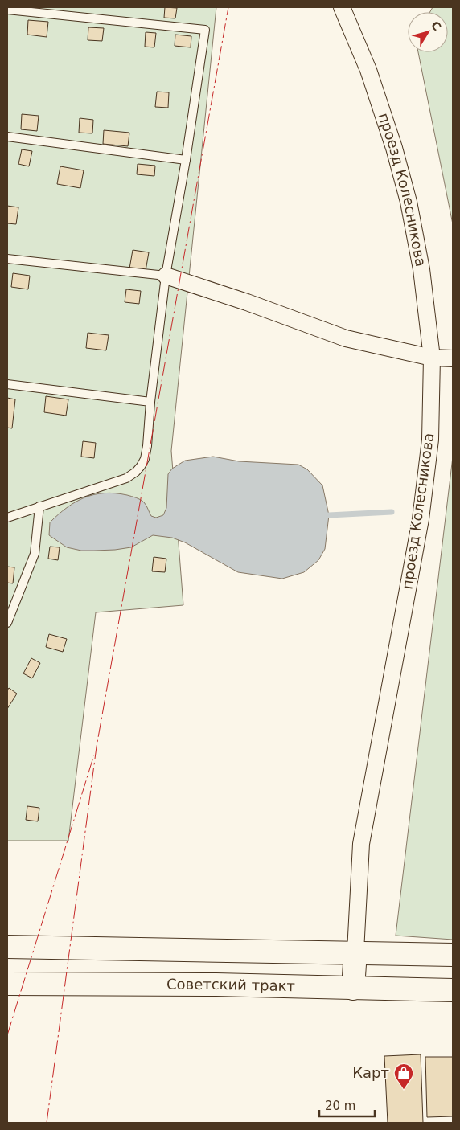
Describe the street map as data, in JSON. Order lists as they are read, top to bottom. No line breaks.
{"streets":{"highway":["Советский тракт"],"street":["проезд Колесникова"]},"places":{"shop":["Карт"]},"scale_bar":"20 m","north":"top right"}
